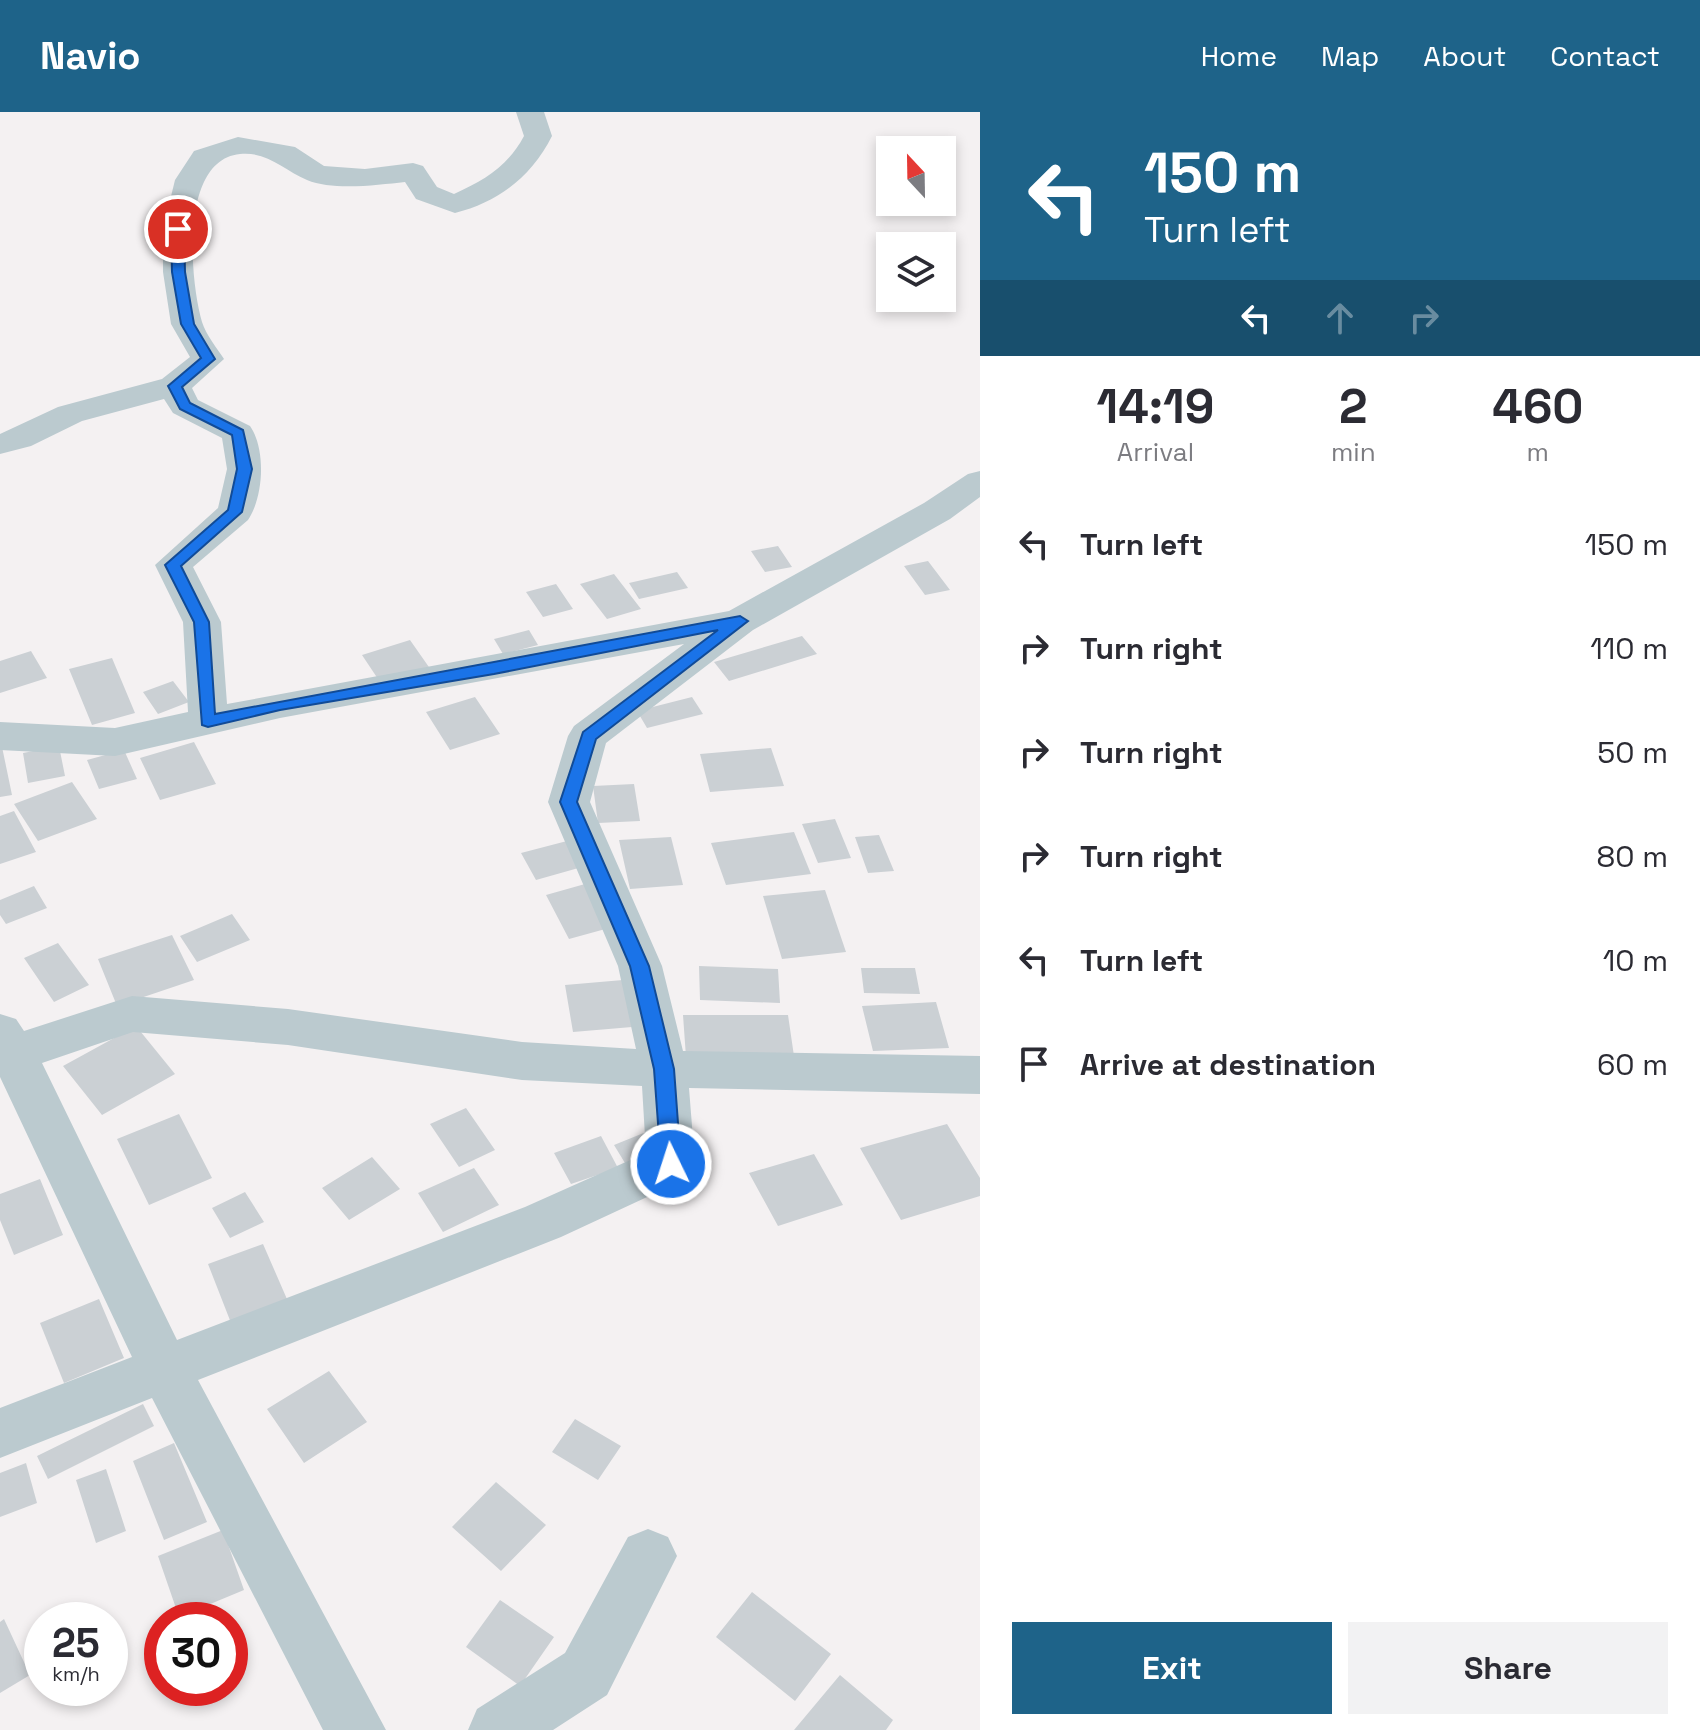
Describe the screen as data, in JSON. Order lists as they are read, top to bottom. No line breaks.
{"north":"top","page":{"header":"Navio","nav":["Home","Map","About","Contact"],"turn":["150 m","Turn left"],"eta":["14:19","Arrival","2","min","460","m"],"list":[{"name":"Turn left","value":"150 m"},{"name":"Turn right","value":"110 m"},{"name":"Turn right","value":"50 m"},{"name":"Turn right","value":"80 m"},{"name":"Turn left","value":"10 m"},{"name":"Arrive at destination","value":"60 m"}],"speed":"25 km/h","limit":"30","buttons":["Exit","Share"]}}
